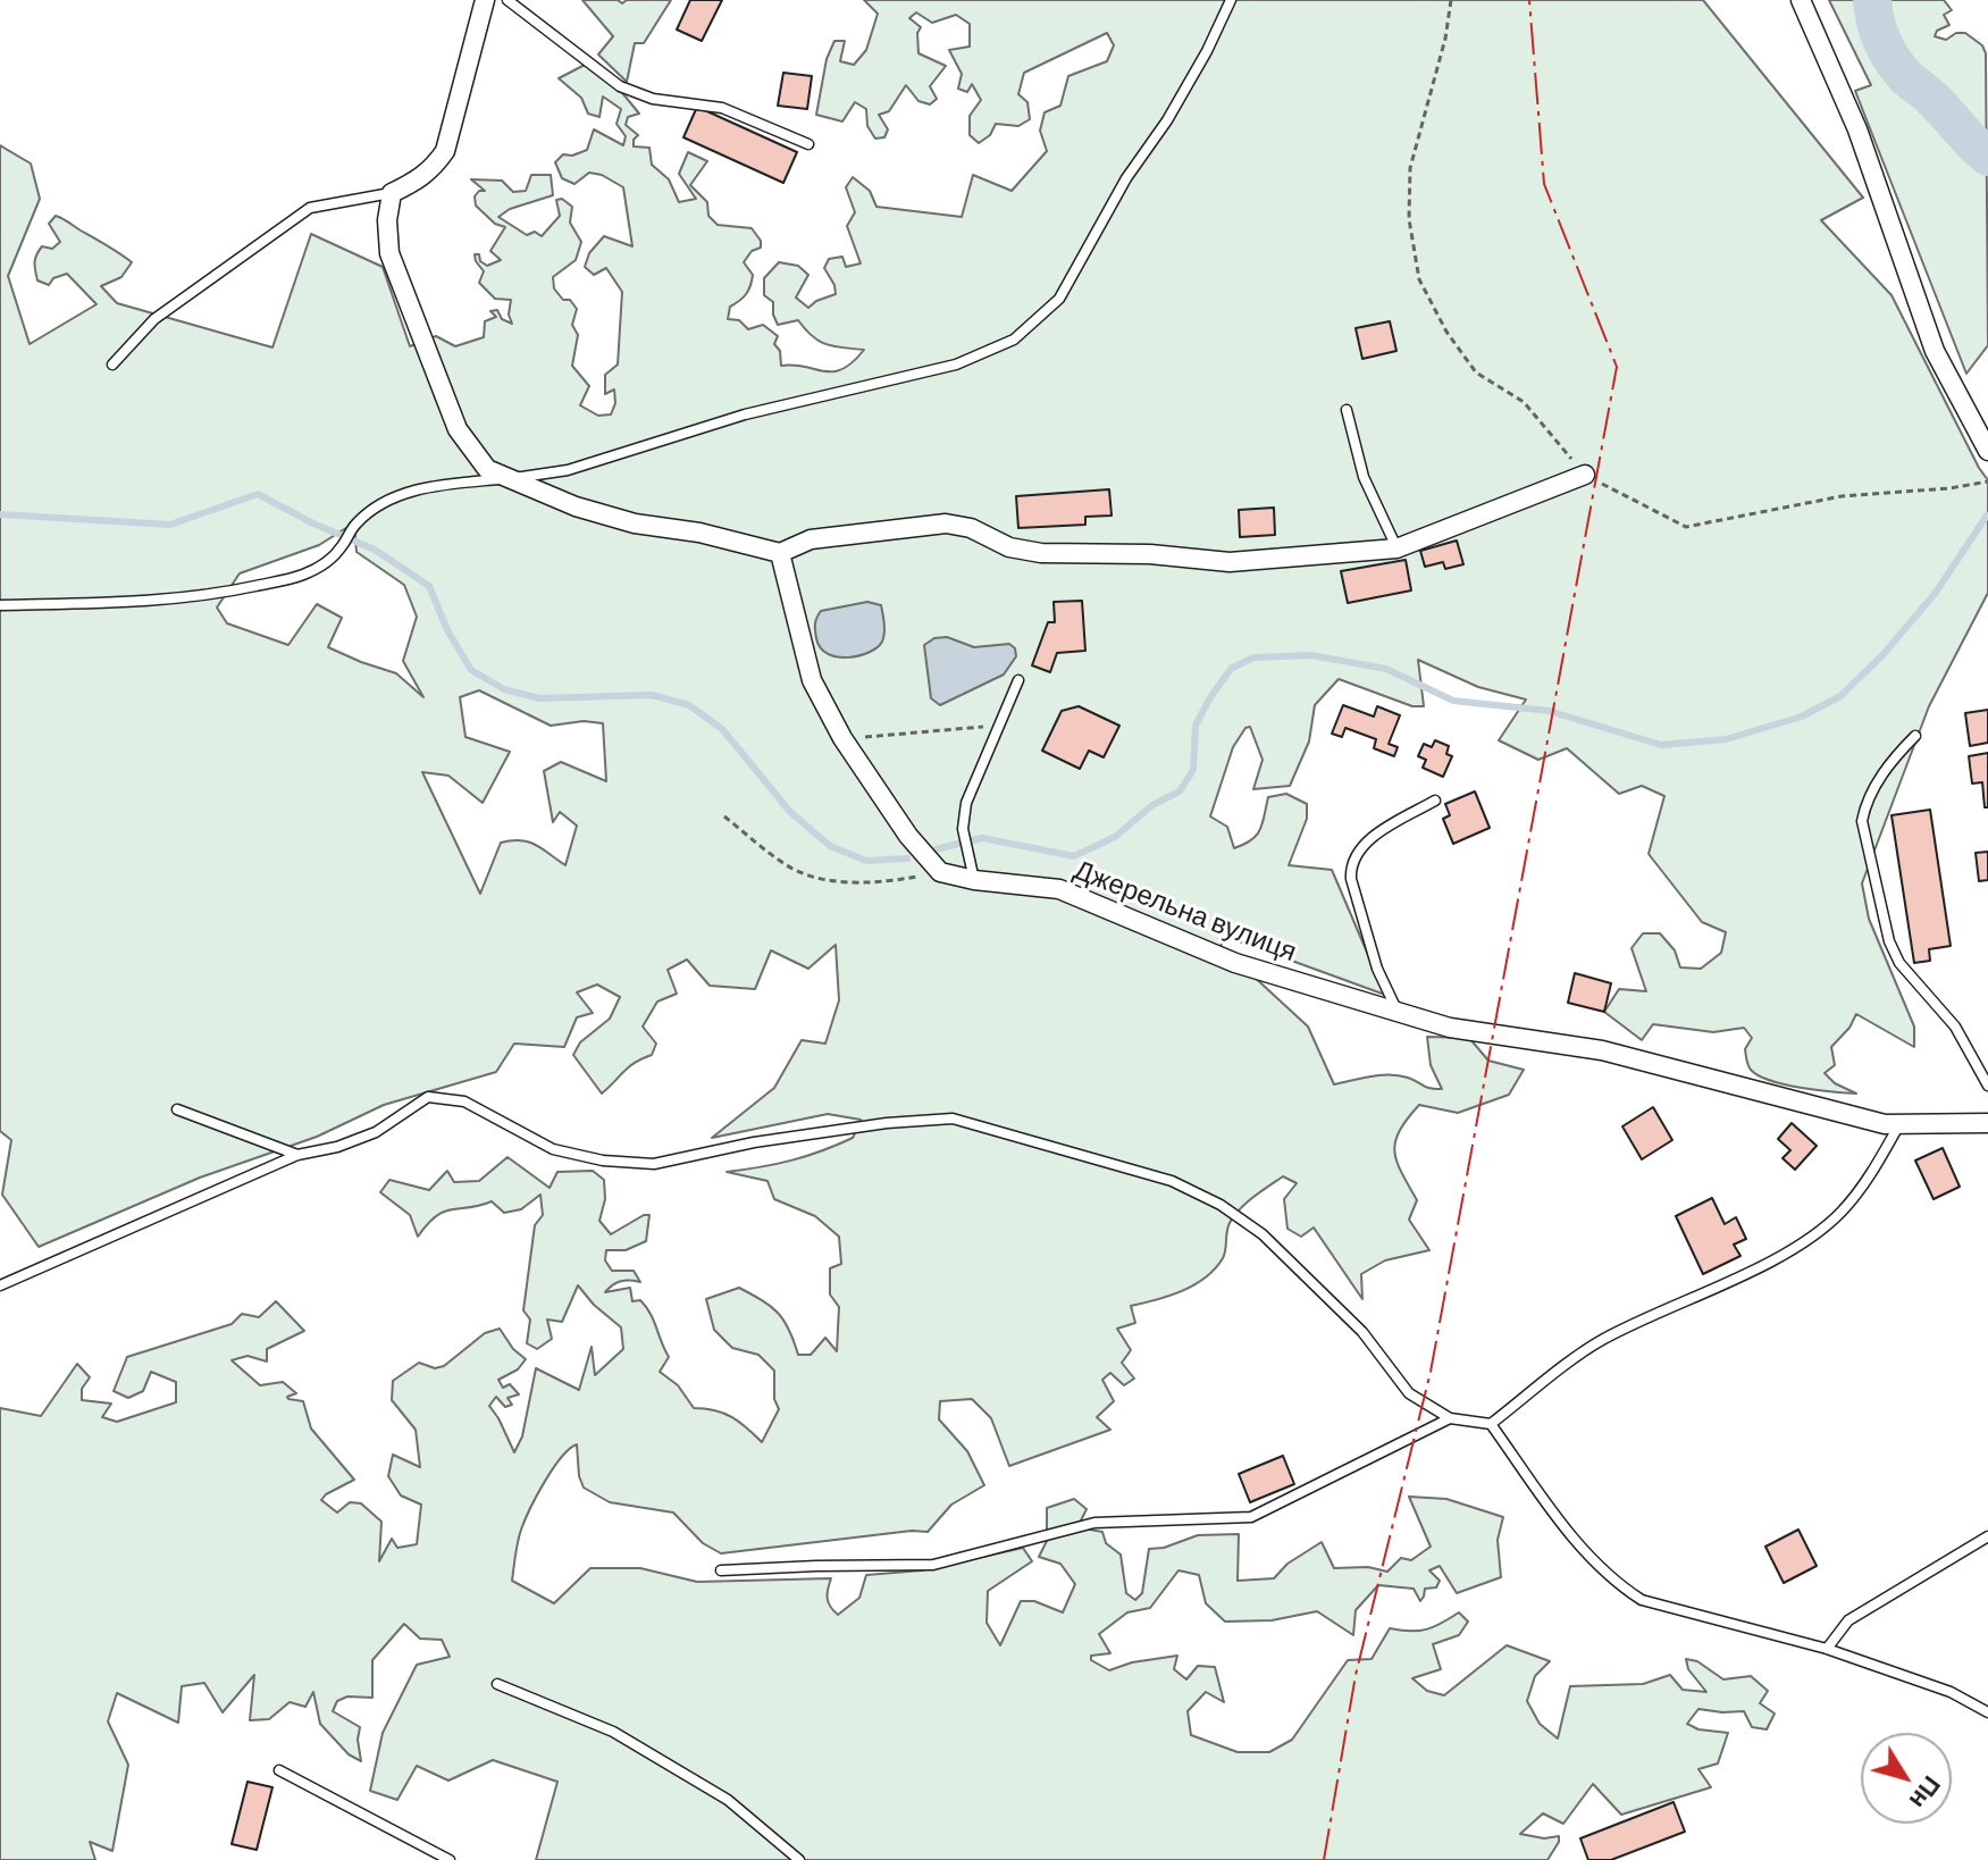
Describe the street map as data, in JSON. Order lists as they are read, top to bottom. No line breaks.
{"streets":{"street":["Джерельна вулиця"]},"north":"bottom right"}
